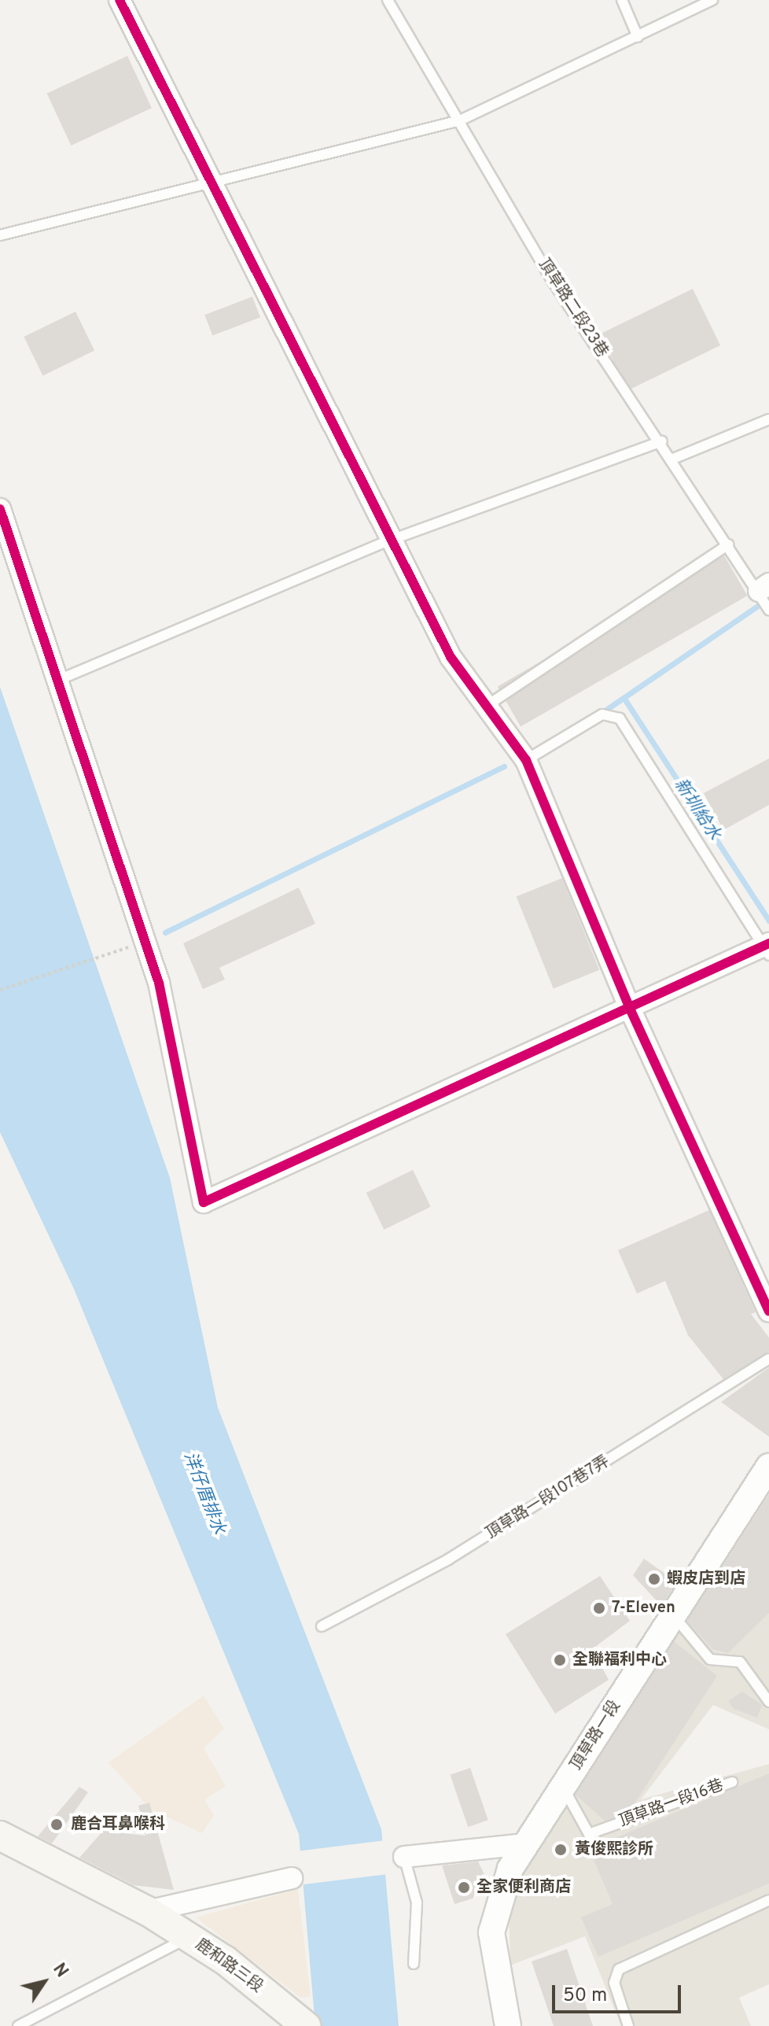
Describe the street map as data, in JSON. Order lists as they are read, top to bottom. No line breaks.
{"streets":{"main road":["鹿和路三段"],"street":["頂草路一段"],"lane":["頂草路二段23巷","頂草路一段107巷7弄","頂草路一段16巷"]},"crossings":[["頂草路一段","頂草路一段16巷"]],"water":["新圳給水","洋仔厝排水"],"places":["蝦皮店到店","7-Eleven","全聯福利中心","鹿合耳鼻喉科","黃俊熙診所","全家便利商店"],"scale_bar":"50 m","north":"top right"}
